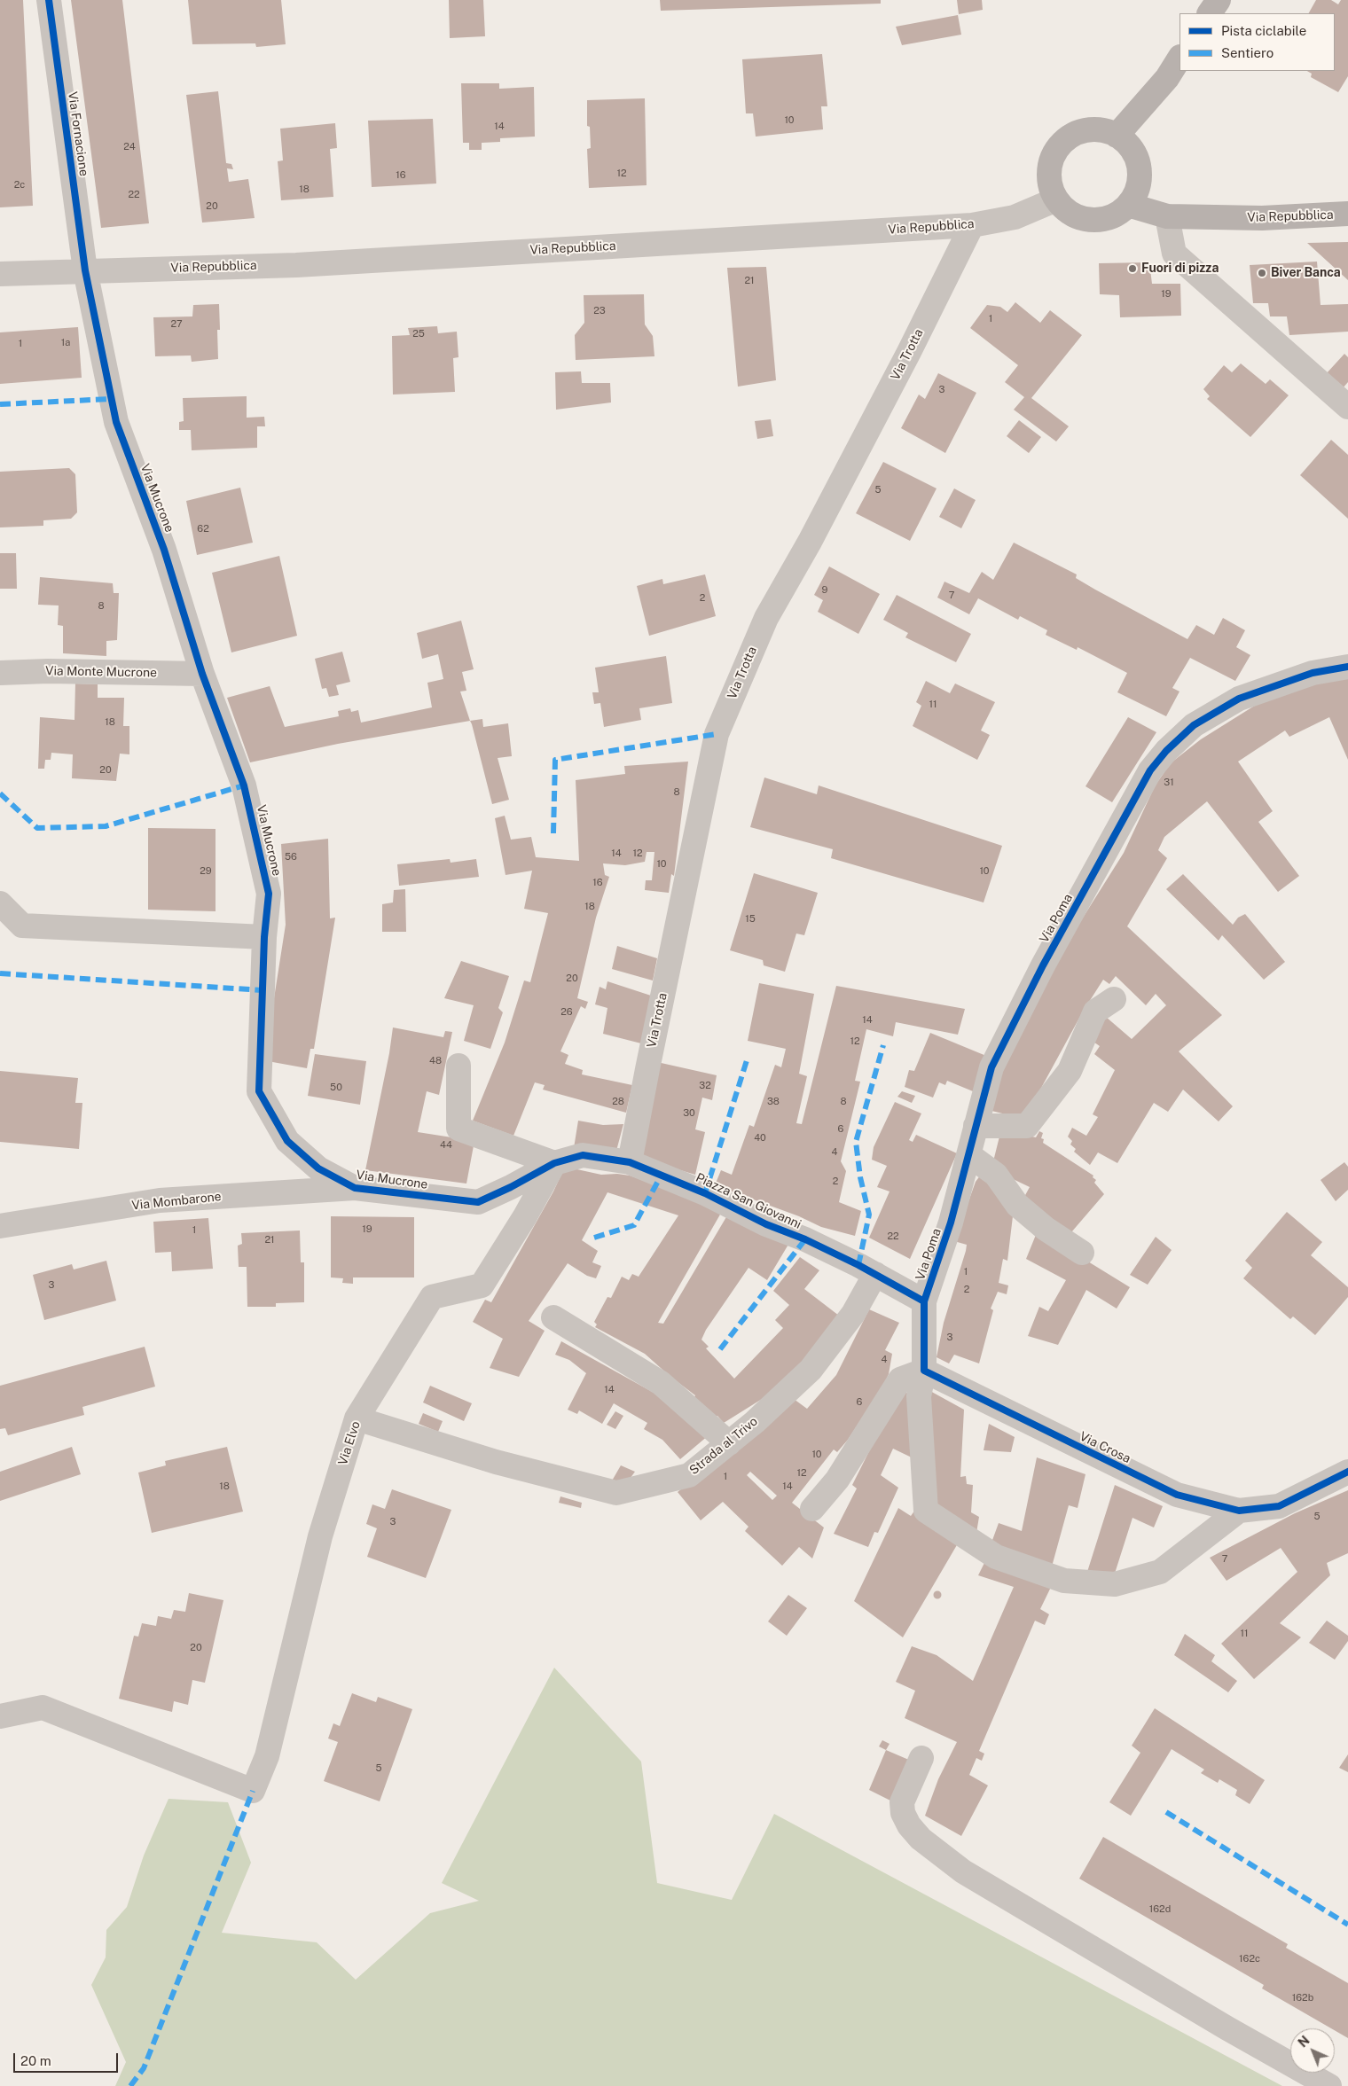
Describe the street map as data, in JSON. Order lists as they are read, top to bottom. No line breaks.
{"streets":{"main road":["Via Repubblica"],"street":["Via Fornacione","Via Trotta","Via Mucrone","Via Monte Mucrone","Via Poma","Via Mombarone","Piazza San Giovanni","Via Elvo","Strada al Trivo","Via Crosa"]},"crossings":[["Via Fornacione","Via Repubblica"],["Via Fornacione","Via Mucrone"],["Via Repubblica","Via Trotta"],["Via Repubblica","Via Mucrone"],["Via Trotta","Piazza San Giovanni"],["Via Mucrone","Via Monte Mucrone"],["Via Mucrone","Via Mombarone"],["Via Mucrone","Piazza San Giovanni"],["Via Mucrone","Via Elvo"],["Via Poma","Piazza San Giovanni"],["Piazza San Giovanni","Via Elvo"],["Piazza San Giovanni","Strada al Trivo"],["Via Elvo","Strada al Trivo"]],"places":["Fuori di pizza","Biver Banca"],"house_numbers":["10","14","24","12","16","2c","18","22","20","21","19","23","1","27","25","1a","1","3","5","62","9","7","2","8","11","18","20","31","8","14","12","56","10","29","10","16","18","15","20","26","14","12","48","32","50","28","38","8","30","6","40","44","4","2","19","1","22","21","1","3","2","3","4","14","6","10","12","1","18","14","5","3","7","11","20","5","162d","162c","162b"],"legend":["Pista ciclabile","Sentiero"],"scale_bar":"20 m","north":"top left"}
